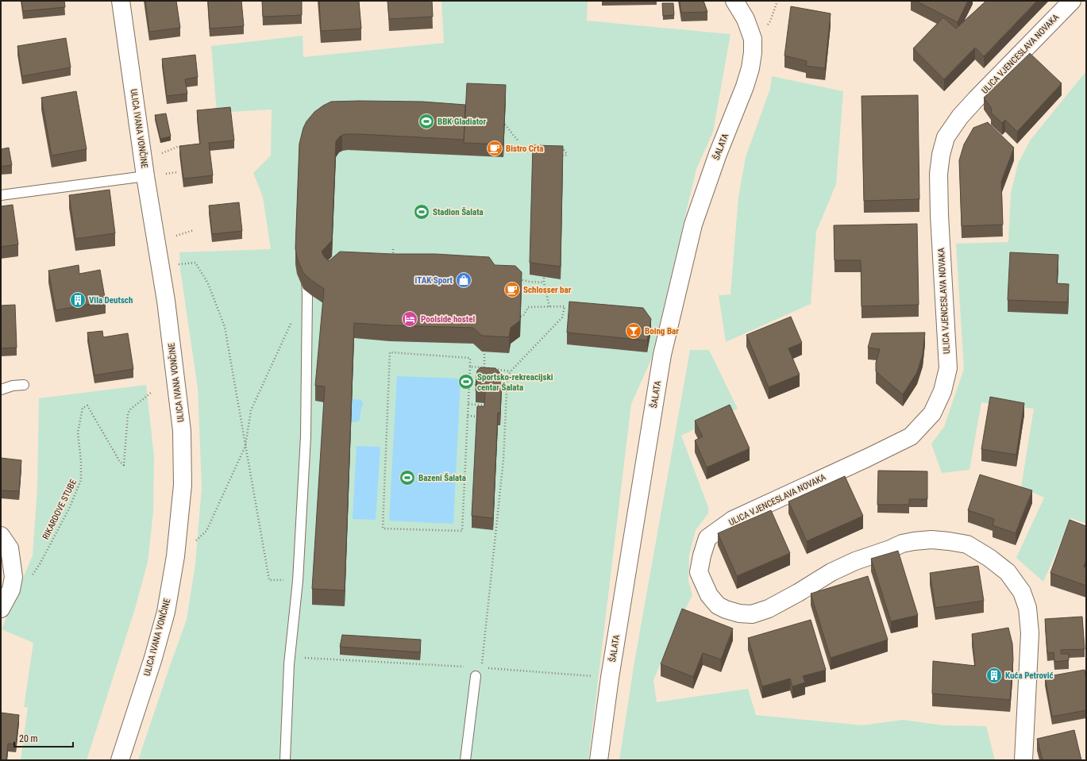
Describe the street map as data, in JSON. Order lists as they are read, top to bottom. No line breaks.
{"streets":{"street":["ULICA VJENCESLAVA NOVAKA","ULICA IVANA VONČINE","ŠALATA"],"path":["RIKARDOVE STUBE"]},"places":{"sports":["BBK Gladiator","Stadion Šalata","Sportsko-rekreacijski centar Šalata","Bazeni Šalata"],"cafe":["Bistro Crta","Schlosser bar"],"shop":["iTAK Sport"],"building":["Vila Deutsch","Kuća Petrović"],"hotel":["Poolside hostel"],"bar":["Boing Bar"]},"scale_bar":"20 m"}
